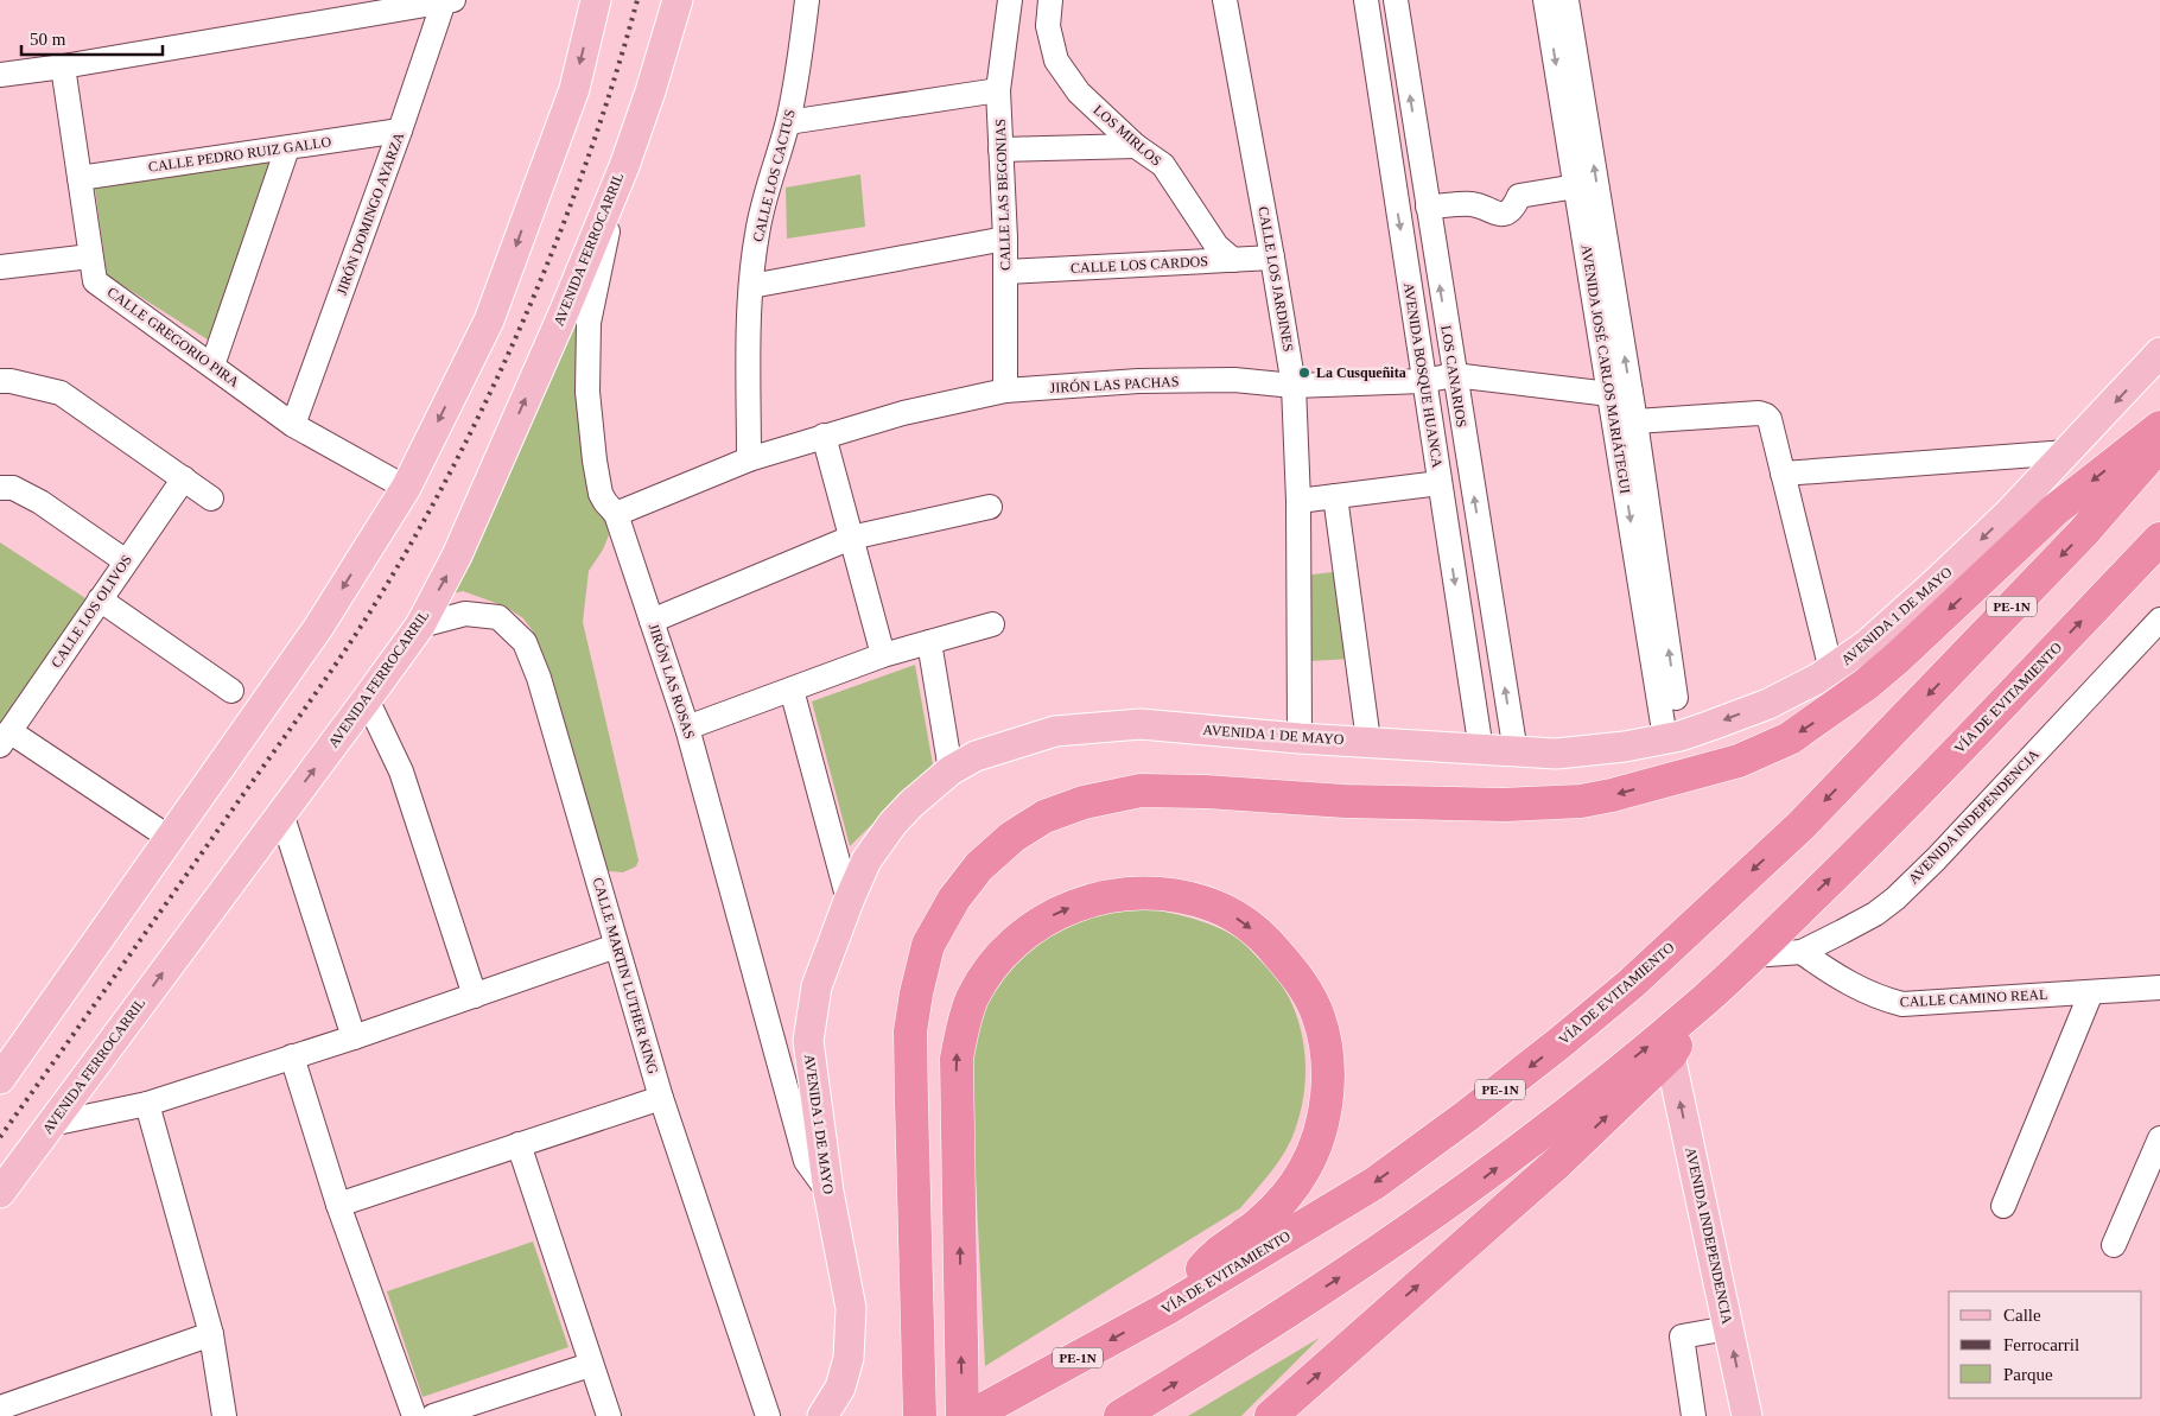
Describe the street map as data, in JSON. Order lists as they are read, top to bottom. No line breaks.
{"streets":{"highway":["PE-1N","VÍA DE EVITAMIENTO"],"main road":["AVENIDA FERROCARRIL","AVENIDA 1 DE MAYO","AVENIDA INDEPENDENCIA"],"street":["LOS MIRLOS","CALLE PEDRO RUIZ GALLO","CALLE LOS CACTUS","CALLE LAS BEGONIAS","JIRÓN DOMINGO AYARZA","CALLE LOS CARDOS","CALLE LOS JARDINES","CALLE GREGORIO PIRA","AVENIDA JOSÉ CARLOS MARIÁTEGUI","AVENIDA BOSQUE HUANCA","LOS CANARIOS","JIRÓN LAS PACHAS","CALLE LOS OLIVOS","JIRÓN LAS ROSAS","CALLE MARTIN LUTHER KING","CALLE CAMINO REAL"]},"crossings":[["LOS MIRLOS","CALLE LOS CARDOS"],["CALLE PEDRO RUIZ GALLO","JIRÓN DOMINGO AYARZA"],["CALLE PEDRO RUIZ GALLO","CALLE GREGORIO PIRA"],["CALLE LOS CACTUS","JIRÓN LAS PACHAS"],["CALLE LAS BEGONIAS","CALLE LOS CARDOS"],["CALLE LAS BEGONIAS","JIRÓN LAS PACHAS"],["JIRÓN DOMINGO AYARZA","CALLE GREGORIO PIRA"],["AVENIDA FERROCARRIL","JIRÓN LAS ROSAS"],["AVENIDA FERROCARRIL","CALLE MARTIN LUTHER KING"],["CALLE LOS CARDOS","CALLE LOS JARDINES"],["CALLE LOS JARDINES","JIRÓN LAS PACHAS"],["CALLE LOS JARDINES","AVENIDA 1 DE MAYO"],["AVENIDA JOSÉ CARLOS MARIÁTEGUI","JIRÓN LAS PACHAS"],["AVENIDA JOSÉ CARLOS MARIÁTEGUI","AVENIDA 1 DE MAYO"],["AVENIDA BOSQUE HUANCA","JIRÓN LAS PACHAS"],["AVENIDA BOSQUE HUANCA","AVENIDA 1 DE MAYO"],["LOS CANARIOS","JIRÓN LAS PACHAS"],["LOS CANARIOS","AVENIDA 1 DE MAYO"],["JIRÓN LAS PACHAS","JIRÓN LAS ROSAS"],["AVENIDA 1 DE MAYO","JIRÓN LAS ROSAS"],["VÍA DE EVITAMIENTO","AVENIDA INDEPENDENCIA"],["AVENIDA INDEPENDENCIA","CALLE CAMINO REAL"]],"one_way":["AVENIDA INDEPENDENCIA"],"places":["La Cusqueñita"],"legend":["Calle","Ferrocarril","Parque"],"scale_bar":"50 m"}
